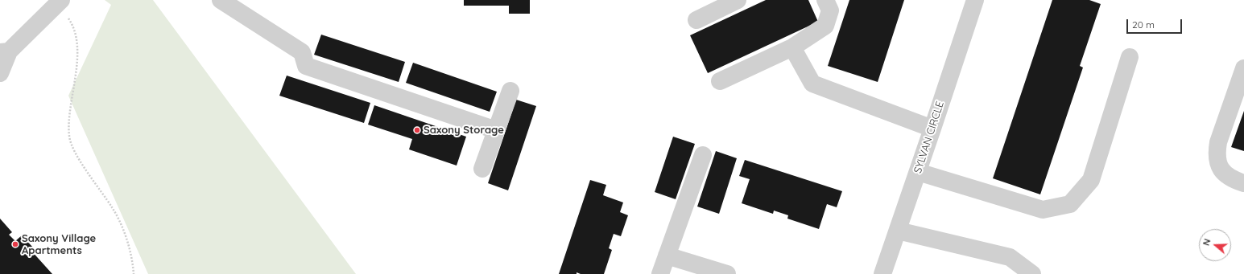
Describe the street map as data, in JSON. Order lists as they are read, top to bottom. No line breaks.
{"streets":{"street":["SYLVAN CIRCLE"]},"places":["Saxony Storage","Saxony Village Apartments"],"scale_bar":"20 m","north":"left"}
